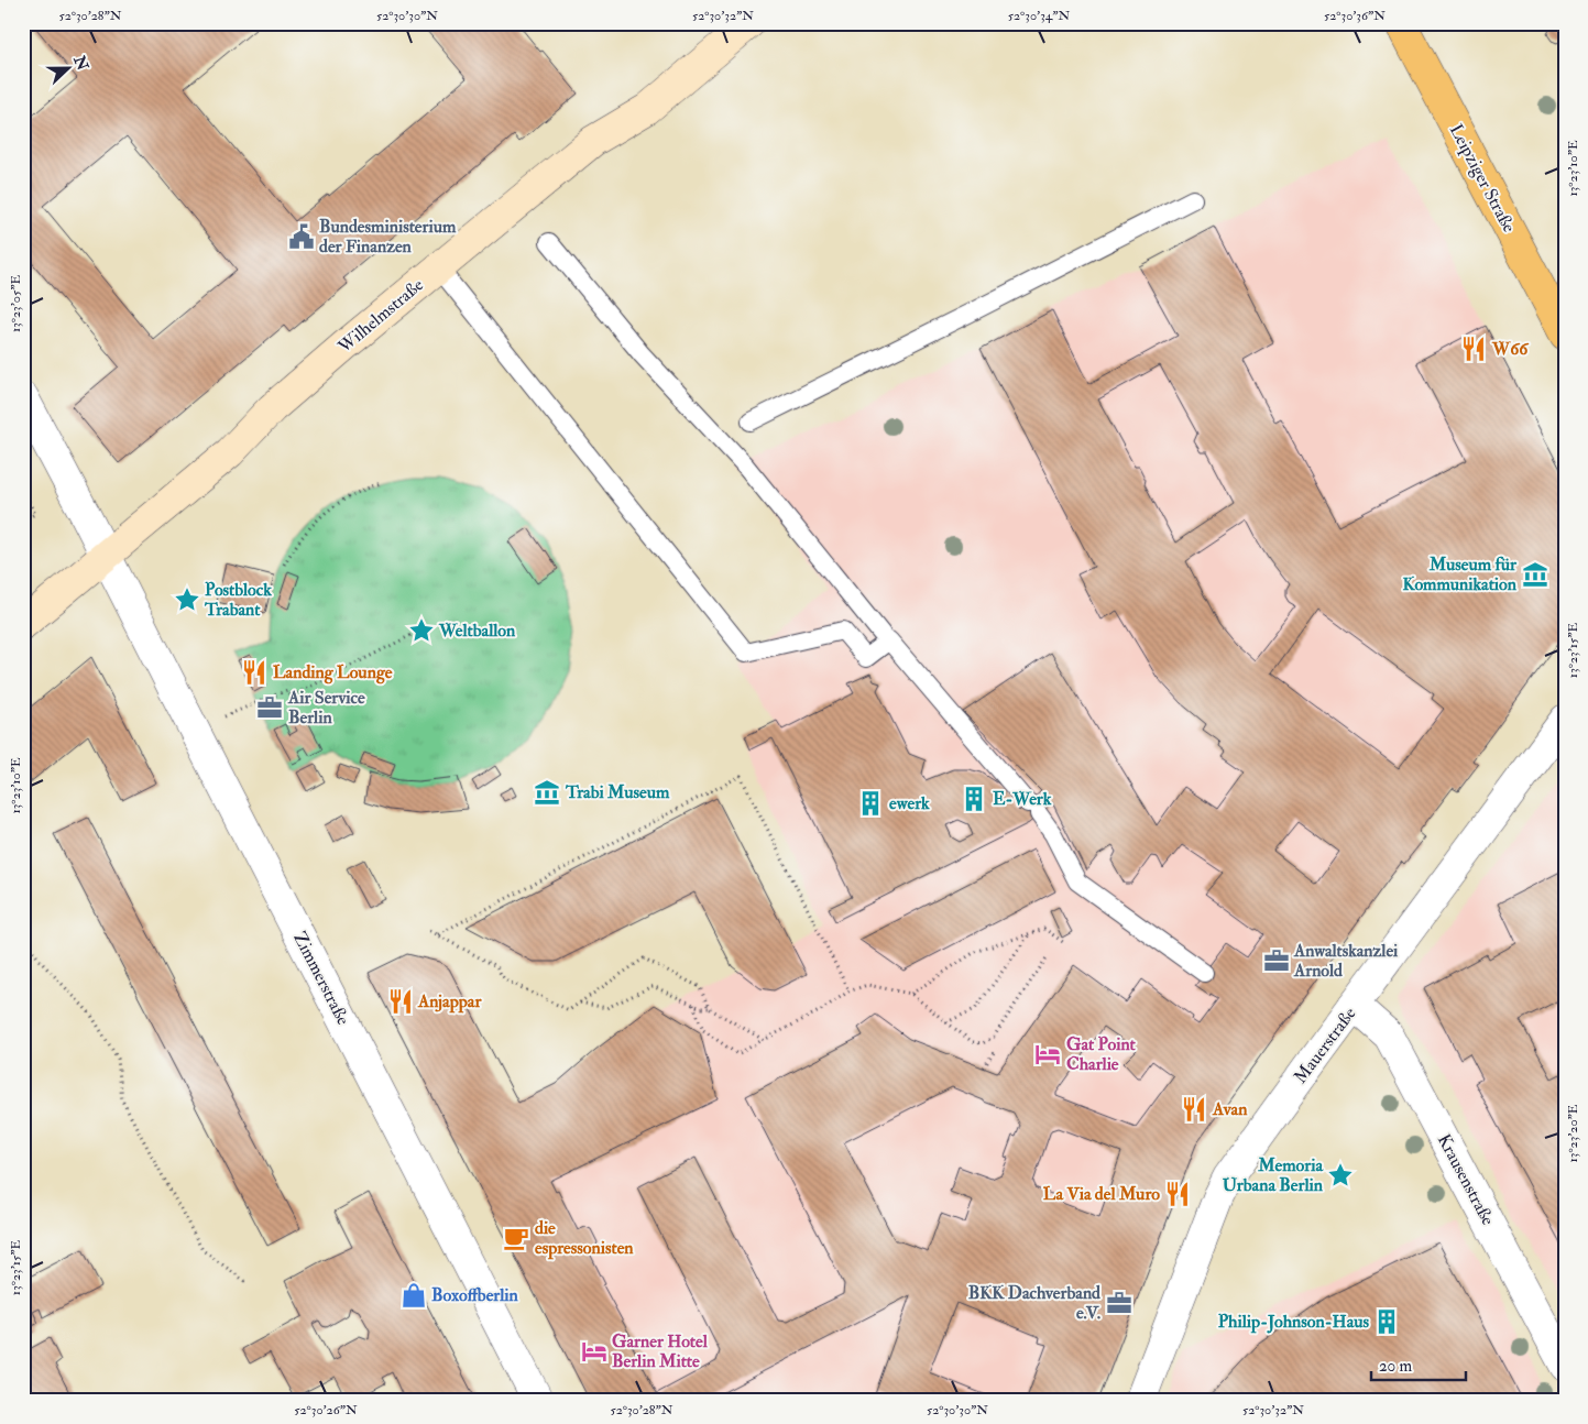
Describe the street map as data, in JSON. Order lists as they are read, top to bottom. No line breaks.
{"streets":{"main road":["Leipziger Straße","Wilhelmstraße"],"street":["Zimmerstraße","Mauerstraße","Krausenstraße"]},"crossings":[["Wilhelmstraße","Zimmerstraße"],["Mauerstraße","Krausenstraße"]],"places":{"public building":["Bundesministerium der Finanzen"],"restaurant":["W66","Landing Lounge","Anjappar","Avan","La Via del Muro"],"museum":["Museum für Kommunikation","Trabi Museum"],"place":["Postblock Trabant","Weltballon","Memoria Urbana Berlin"],"office":["Air Service Berlin","Anwaltskanzlei Arnold","BKK Dachverband e.V."],"building":["E-Werk","ewerk","Philip-Johnson-Haus"],"hotel":["Gat Point Charlie","Garner Hotel Berlin Mitte"],"cafe":["die espressonisten"],"shop":["Boxoffberlin"]},"scale_bar":"20 m","north":"right","coordinates":["52°30'28\"N","52°30'30\"N","52°30'32\"N","52°30'34\"N","52°30'36\"N","13°23'10\"E","13°23'05\"E","13°23'15\"E","13°23'20\"E","52°30'26\"N"]}
